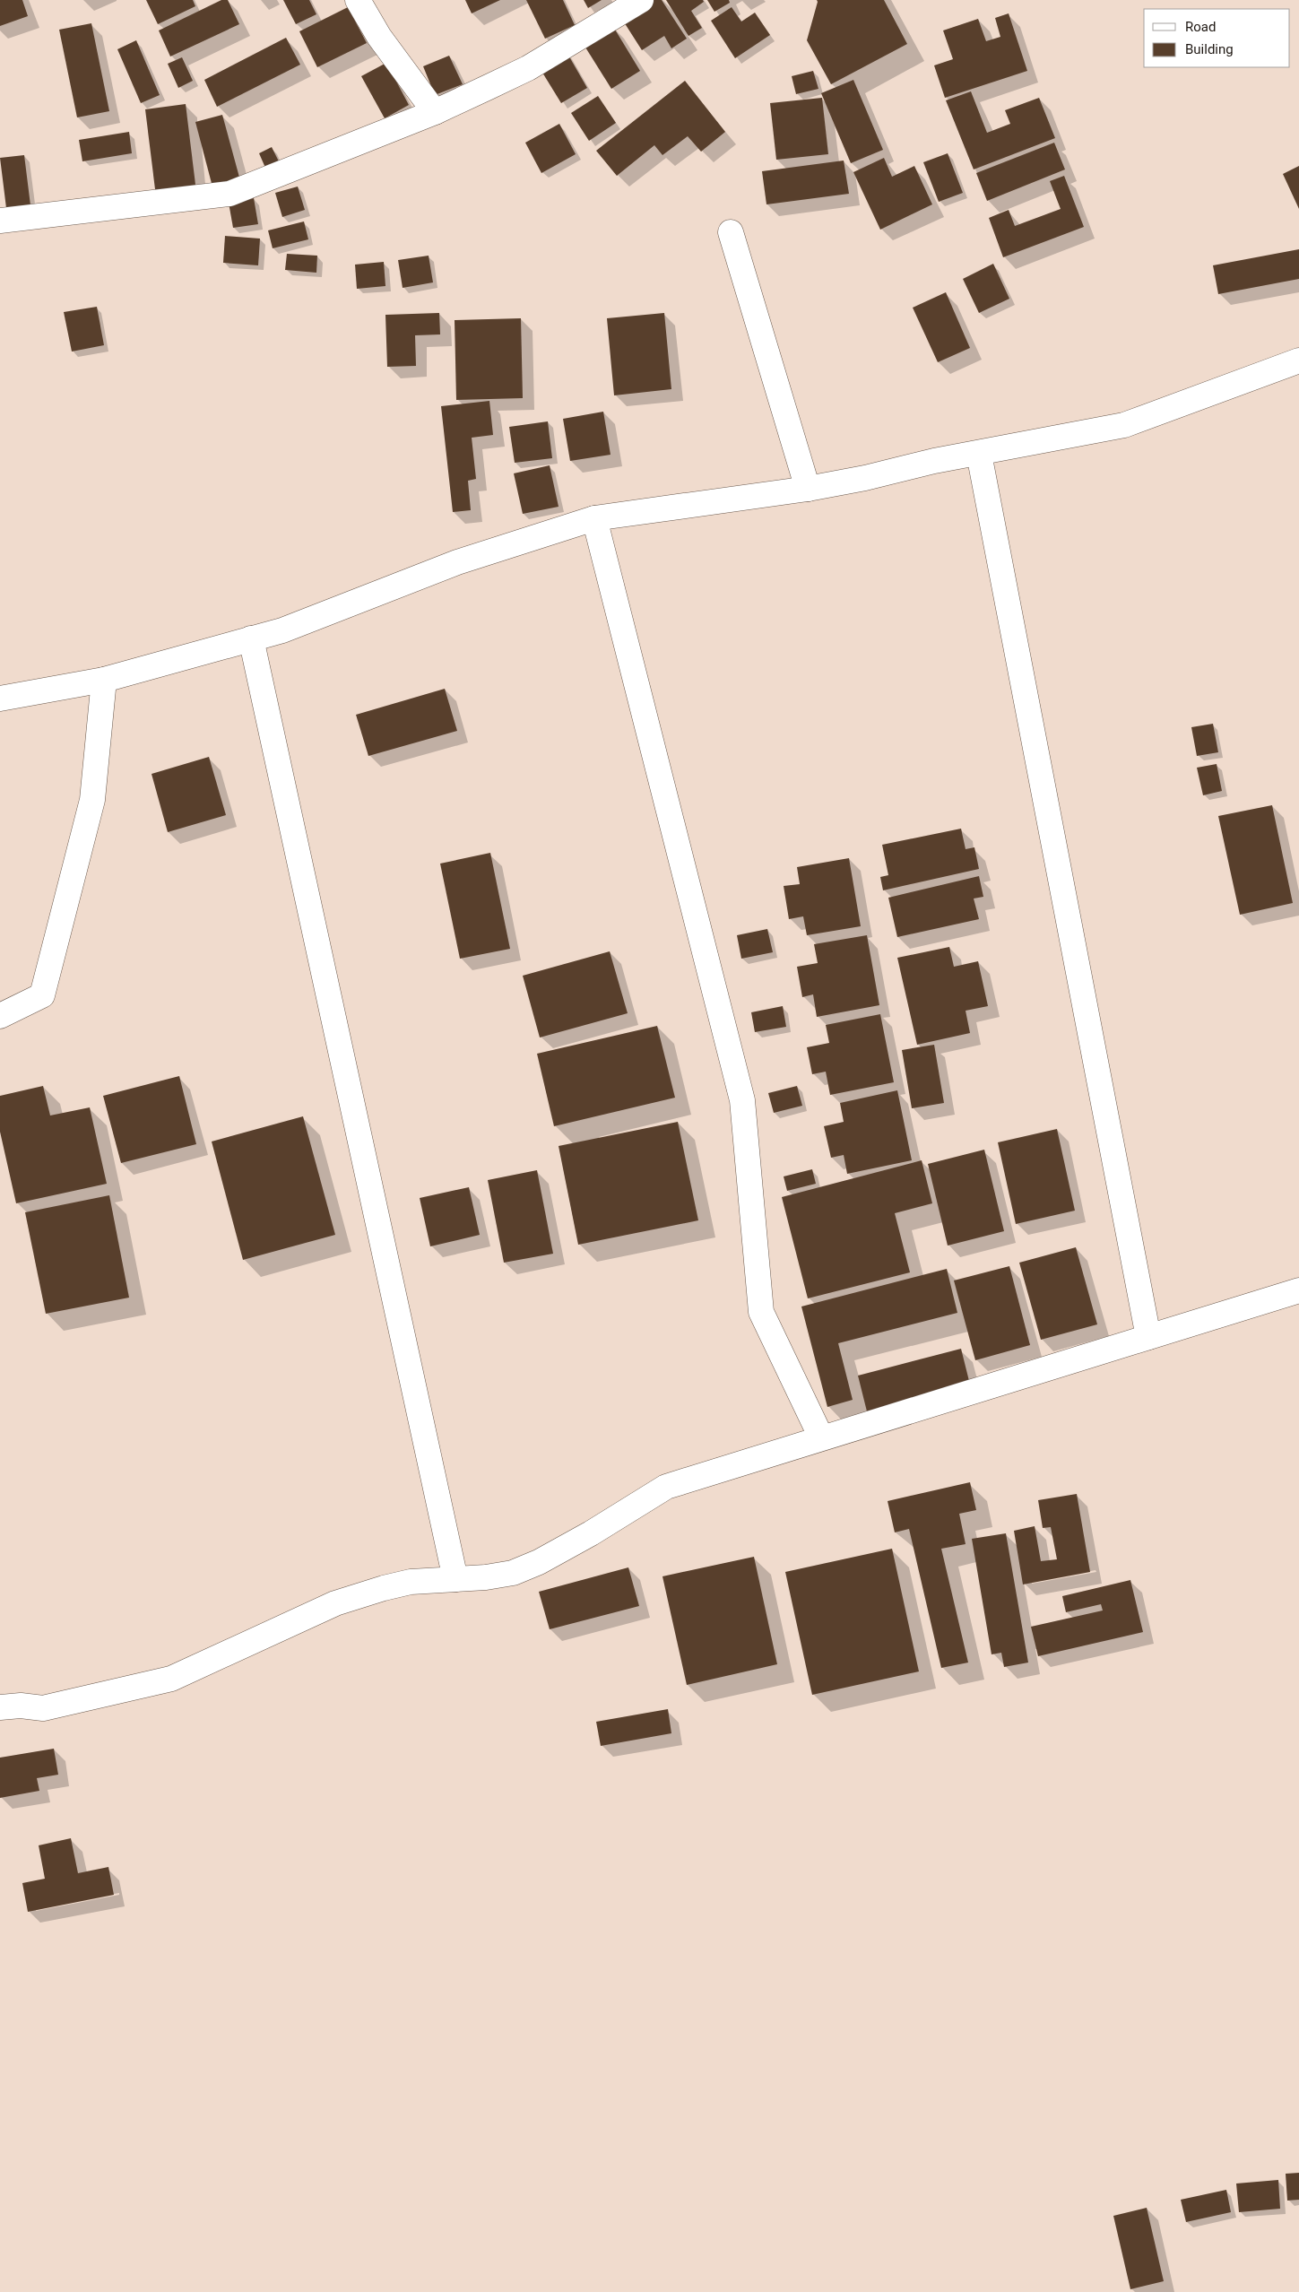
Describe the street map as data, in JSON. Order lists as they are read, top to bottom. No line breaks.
{"legend":["Road","Building"]}
